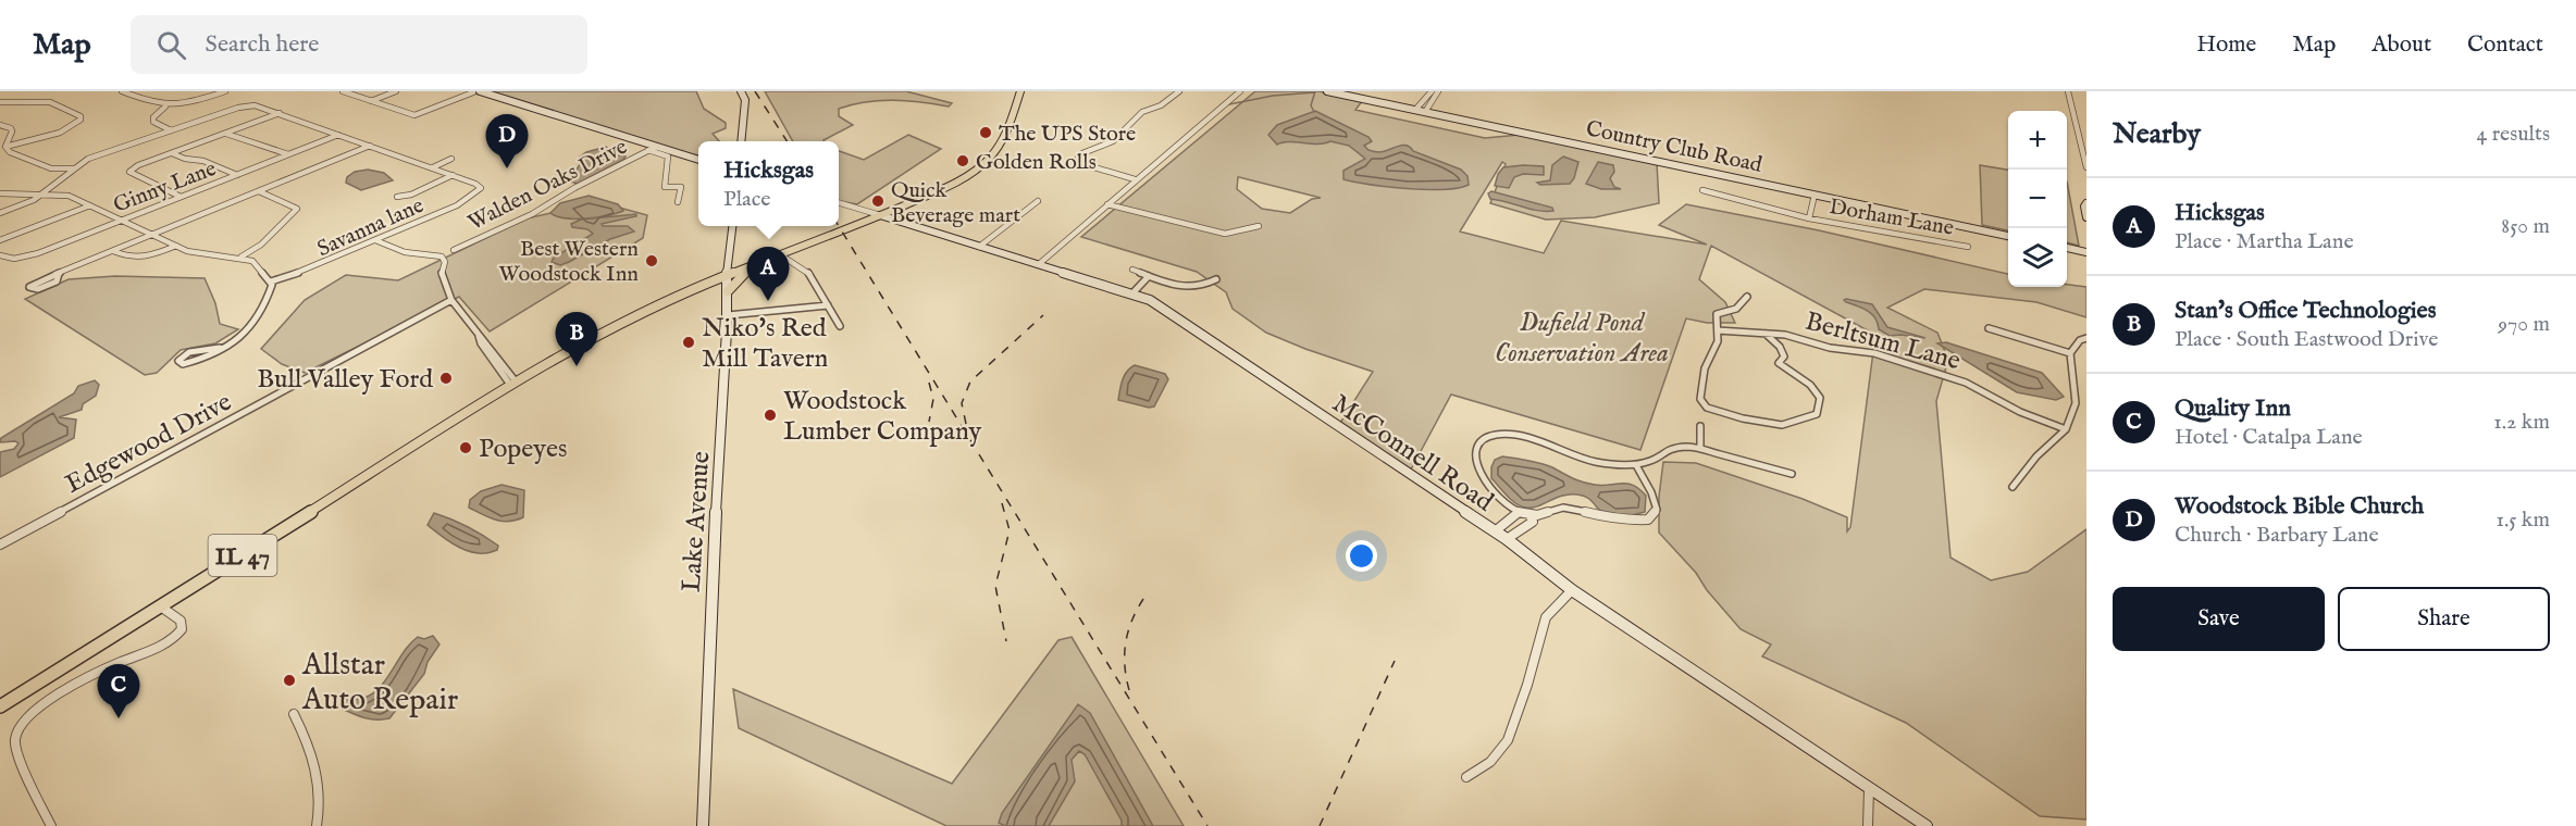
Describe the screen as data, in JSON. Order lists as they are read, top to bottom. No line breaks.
{"streets":{"main road":["IL 47"],"street":["Country Club Road","Walden Oaks Drive","Ginny Lane","Dorham Lane","Savanna lane","Berltsum Lane","Edgewood Drive","McConnell Road","Lake Avenue"]},"crossings":[["Country Club Road","Dorham Lane"],["McConnell Road","IL 47"],["Lake Avenue","IL 47"]],"parks":["Dufield Pond Conservation Area"],"places":["The UPS Store","Golden Rolls","Quick Beverage mart","Best Western Woodstock Inn","Niko's Red Mill Tavern","Bull Valley Ford","Woodstock Lumber Company","Popeyes","Allstar Auto Repair"],"page":{"header":"Map","search":"Search here","nav":["Home","Map","About","Contact"],"heading":["Nearby","4 results"],"map_buttons":["+","−"],"pins":["D","A","B","C"],"popup":["Hicksgas","Place"],"list":[{"mark":"A","name":"Hicksgas","note":"Place · Martha Lane","value":"850 m"},{"mark":"B","name":"Stan's Office Technologies","note":"Place · South Eastwood Drive","value":"970 m"},{"mark":"C","name":"Quality Inn","note":"Hotel · Catalpa Lane","value":"1.2 km"},{"mark":"D","name":"Woodstock Bible Church","note":"Church · Barbary Lane","value":"1.5 km"}],"buttons":["Save","Share"]}}
